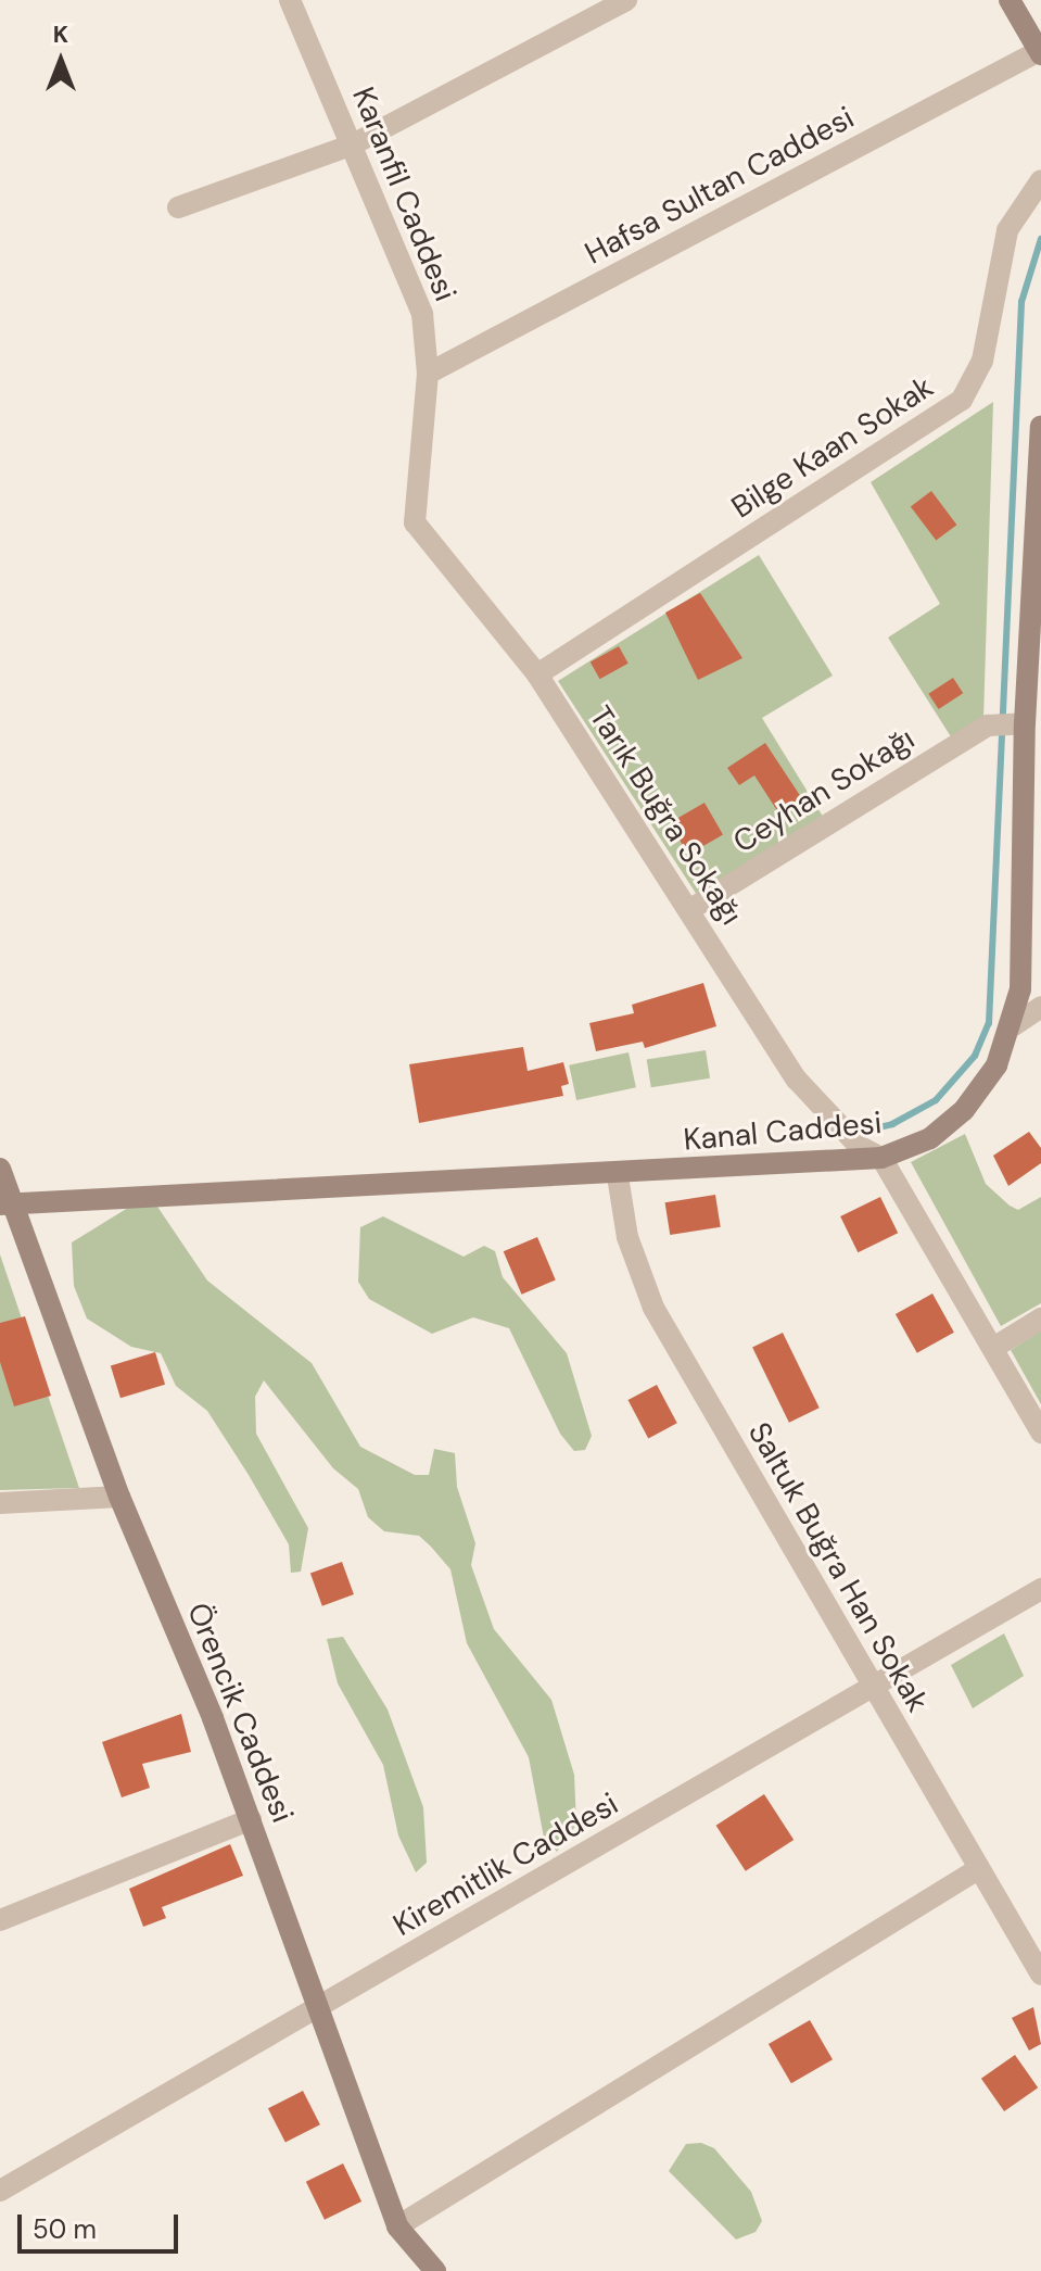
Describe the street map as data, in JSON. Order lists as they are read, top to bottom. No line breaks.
{"streets":{"street":["Hafsa Sultan Caddesi","Karanfil Caddesi","Bilge Kaan Sokak","Ceyhan Sokağı","Tarık Buğra Sokağı","Kanal Caddesi","Saltuk Buğra Han Sokak","Örencik Caddesi","Kiremitlik Caddesi"]},"crossings":[["Hafsa Sultan Caddesi","Karanfil Caddesi"],["Karanfil Caddesi","Tarık Buğra Sokağı"],["Bilge Kaan Sokak","Tarık Buğra Sokağı"],["Ceyhan Sokağı","Tarık Buğra Sokağı"],["Ceyhan Sokağı","Kanal Caddesi"],["Tarık Buğra Sokağı","Kanal Caddesi"],["Kanal Caddesi","Saltuk Buğra Han Sokak"],["Kanal Caddesi","Örencik Caddesi"],["Saltuk Buğra Han Sokak","Kiremitlik Caddesi"],["Örencik Caddesi","Kiremitlik Caddesi"]],"scale_bar":"50 m","north":"top"}
